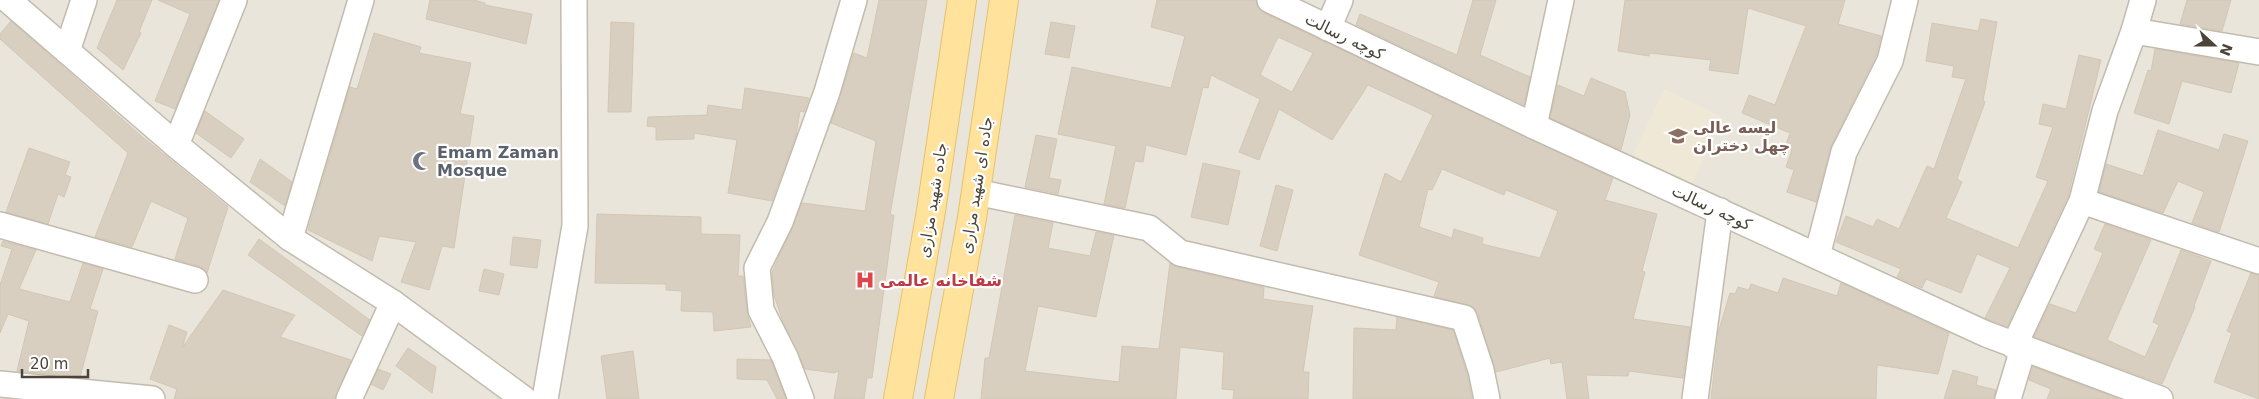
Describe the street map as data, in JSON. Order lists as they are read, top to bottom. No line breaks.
{"streets":{"main road":["جاده ای شهید مزاری","جاده شهید مزاری"],"street":["کوچه رسالت"]},"places":{"school or university":["لیسه عالی چهل دختران"],"mosque":["Emam Zaman Mosque"],"hospital":["شفاخانه عالمی"]},"scale_bar":"20 m","north":"right"}
